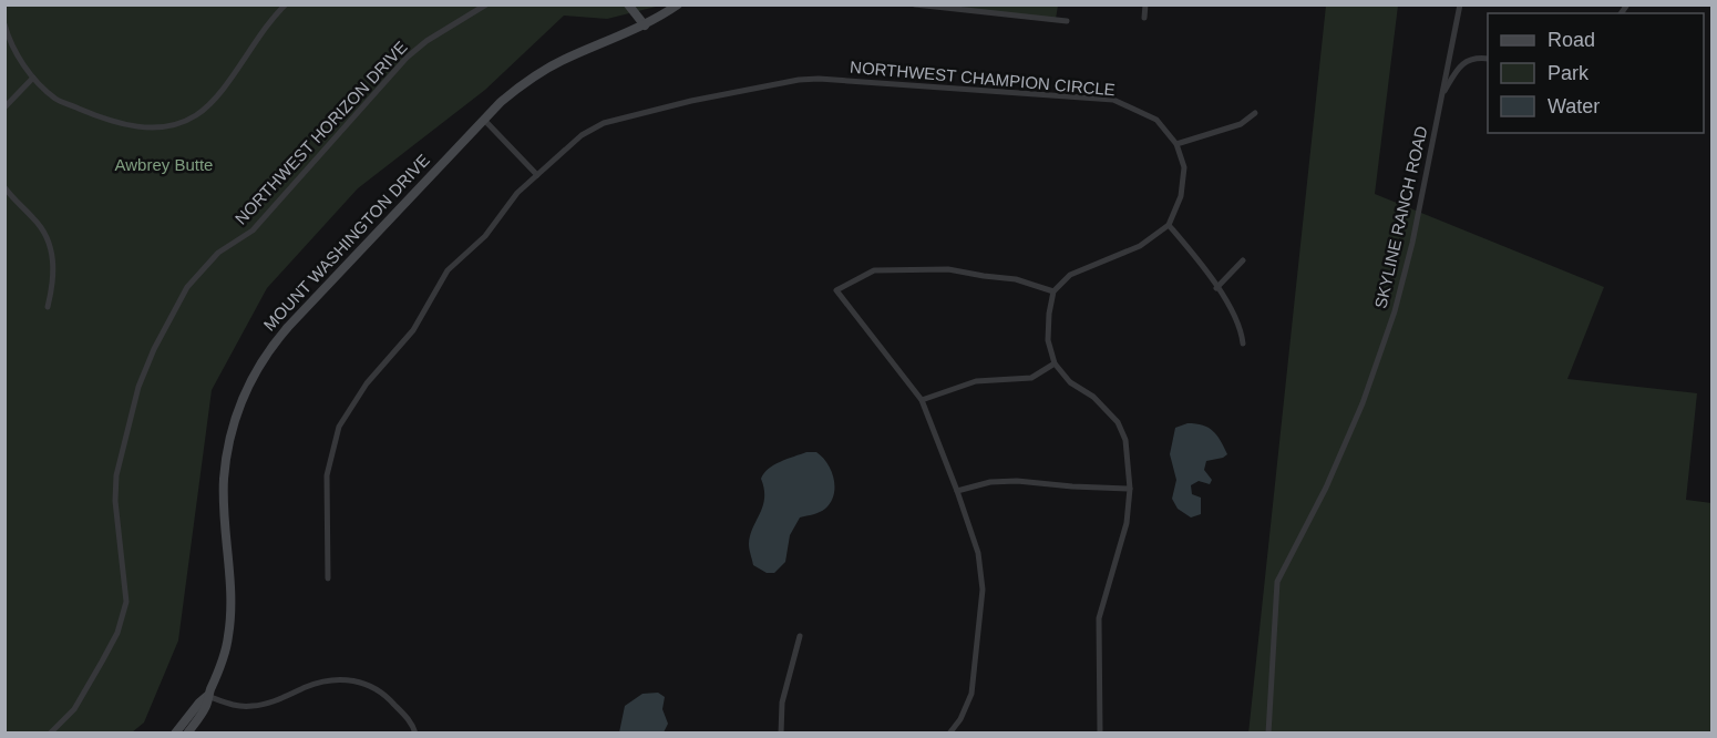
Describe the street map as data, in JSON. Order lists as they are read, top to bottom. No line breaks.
{"streets":{"main road":["MOUNT WASHINGTON DRIVE"],"street":["NORTHWEST CHAMPION CIRCLE","NORTHWEST HORIZON DRIVE","SKYLINE RANCH ROAD"]},"parks":["Awbrey Butte"],"legend":["Road","Park","Water"]}
